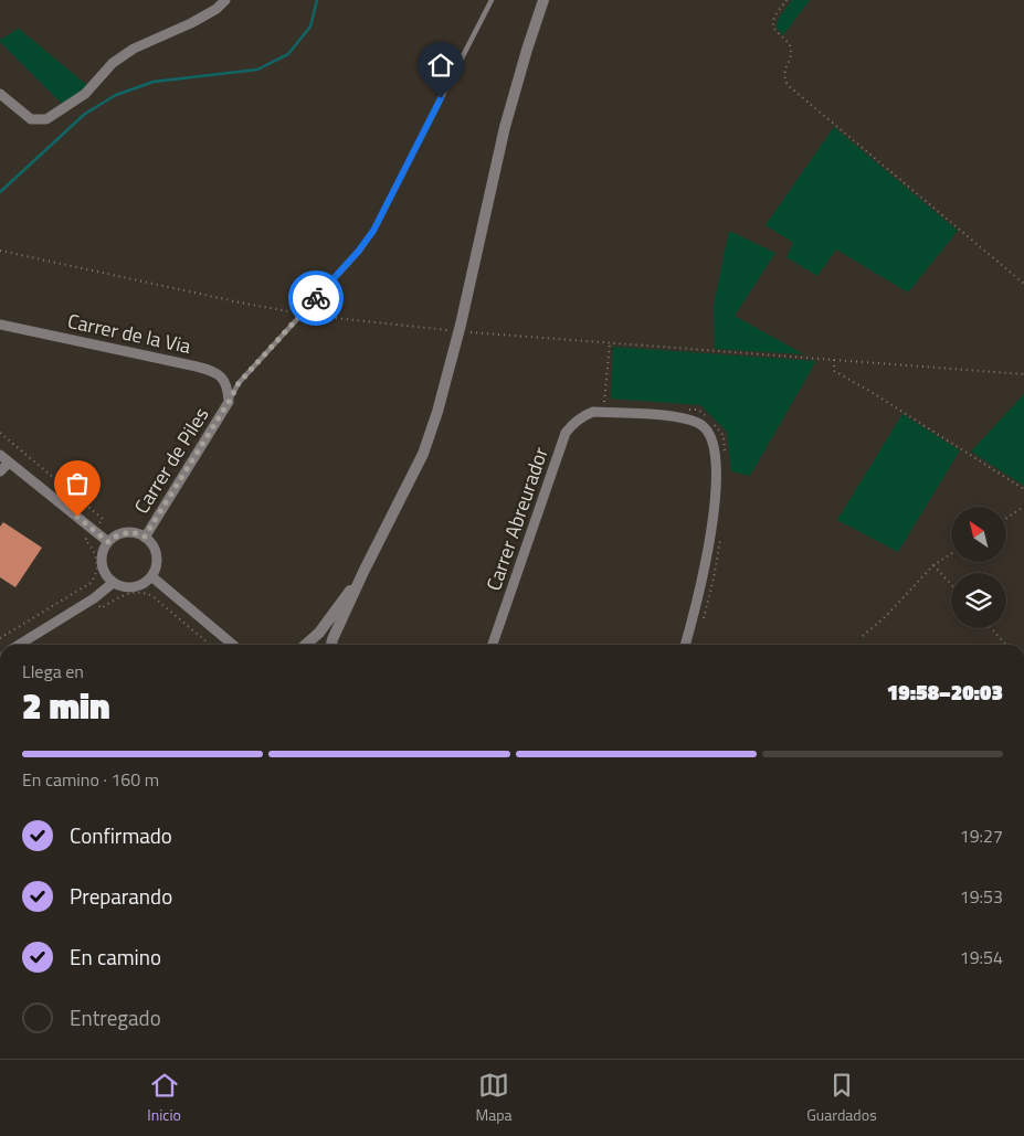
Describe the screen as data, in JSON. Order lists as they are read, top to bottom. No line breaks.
{"streets":{"street":["Carrer de la Via","Carrer de Piles","Carrer Abreurador"]},"crossings":[["Carrer de la Via","Carrer de Piles"]],"north":"top left","page":{"heading":["2 min","Llega en","19:58–20:03"],"bar":"En camino · 160 m","list":[["Confirmado","19:27"],["Preparando","19:53"],["En camino","19:54"],"Entregado"],"tabs":["Inicio","Mapa","Guardados"]}}
